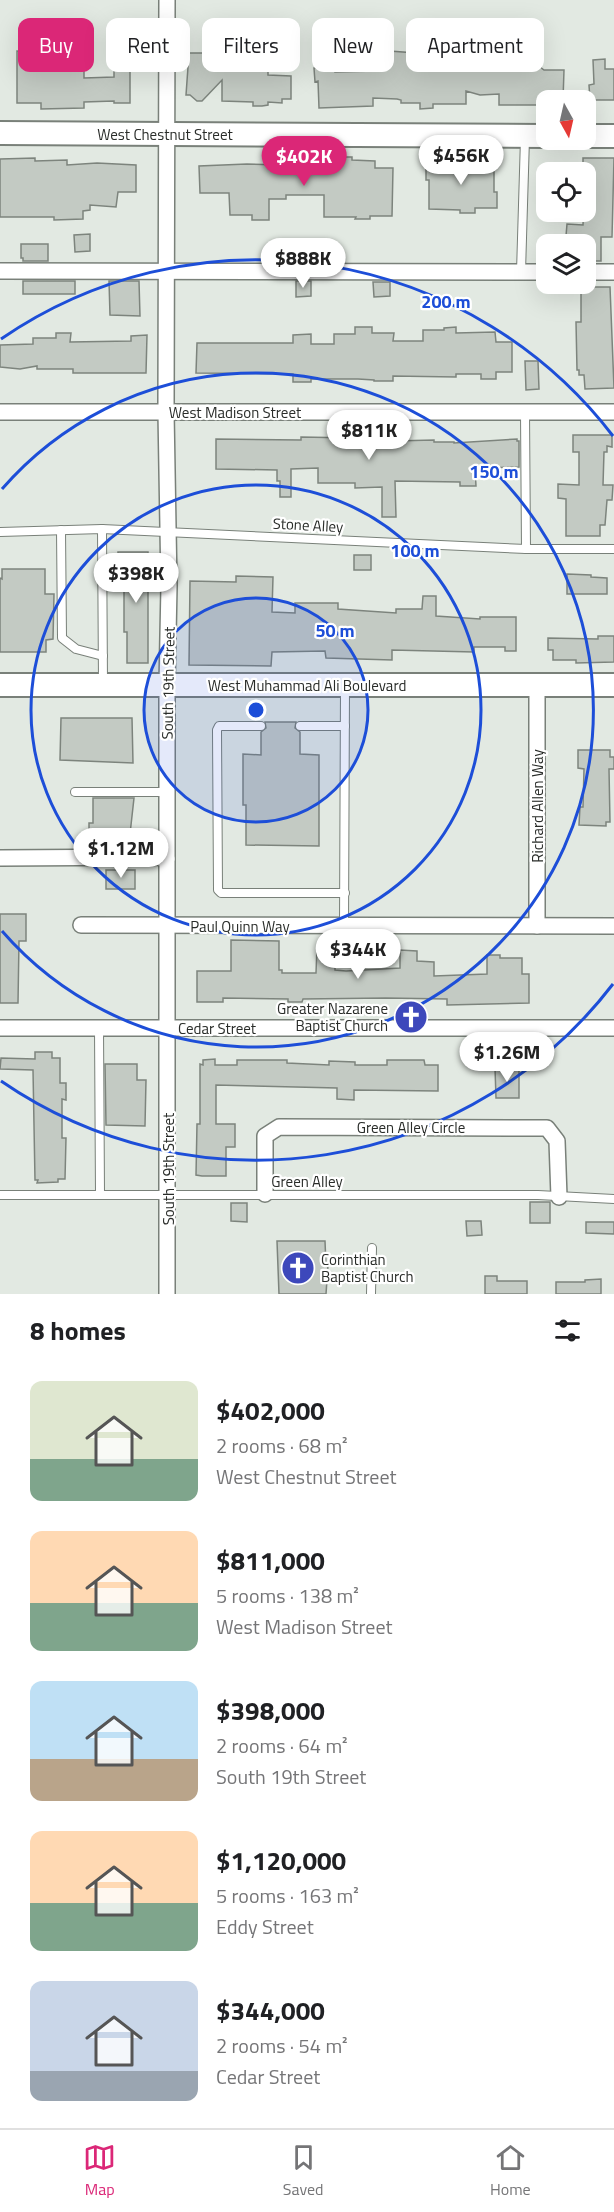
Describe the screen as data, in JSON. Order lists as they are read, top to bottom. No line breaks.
{"streets":{"main road":["West Chestnut Street","West Muhammad Ali Boulevard"],"street":["West Madison Street","South 19th Street","Richard Allen Way","Paul Quinn Way","Cedar Street","Green Alley Circle"],"lane":["Stone Alley","Green Alley"]},"crossings":[["West Chestnut Street","South 19th Street"],["West Madison Street","South 19th Street"],["Stone Alley","South 19th Street"],["South 19th Street","West Muhammad Ali Boulevard"],["South 19th Street","Paul Quinn Way"],["South 19th Street","Cedar Street"],["South 19th Street","Green Alley"],["West Muhammad Ali Boulevard","Richard Allen Way"],["Richard Allen Way","Paul Quinn Way"],["Green Alley Circle","Green Alley"]],"places":{"church":["Greater Nazarene Baptist Church","Corinthian Baptist Church"]},"north":"bottom","page":{"chip":["Buy","Rent","Filters","New","Apartment"],"price":["$456K","$402K","$888K","$811K","$398K","$1.12M","$344K","$1.26M"],"heading":"8 homes","list":[{"name":"$402,000","note":"2 rooms · 68 m² · West Chestnut Street"},{"name":"$811,000","note":"5 rooms · 138 m² · West Madison Street"},{"name":"$398,000","note":"2 rooms · 64 m² · South 19th Street"},{"name":"$1,120,000","note":"5 rooms · 163 m² · Eddy Street"},{"name":"$344,000","note":"2 rooms · 54 m² · Cedar Street"}],"tabs":["Map","Saved","Home"]},"rings":["200 m","150 m","100 m","50 m"]}
